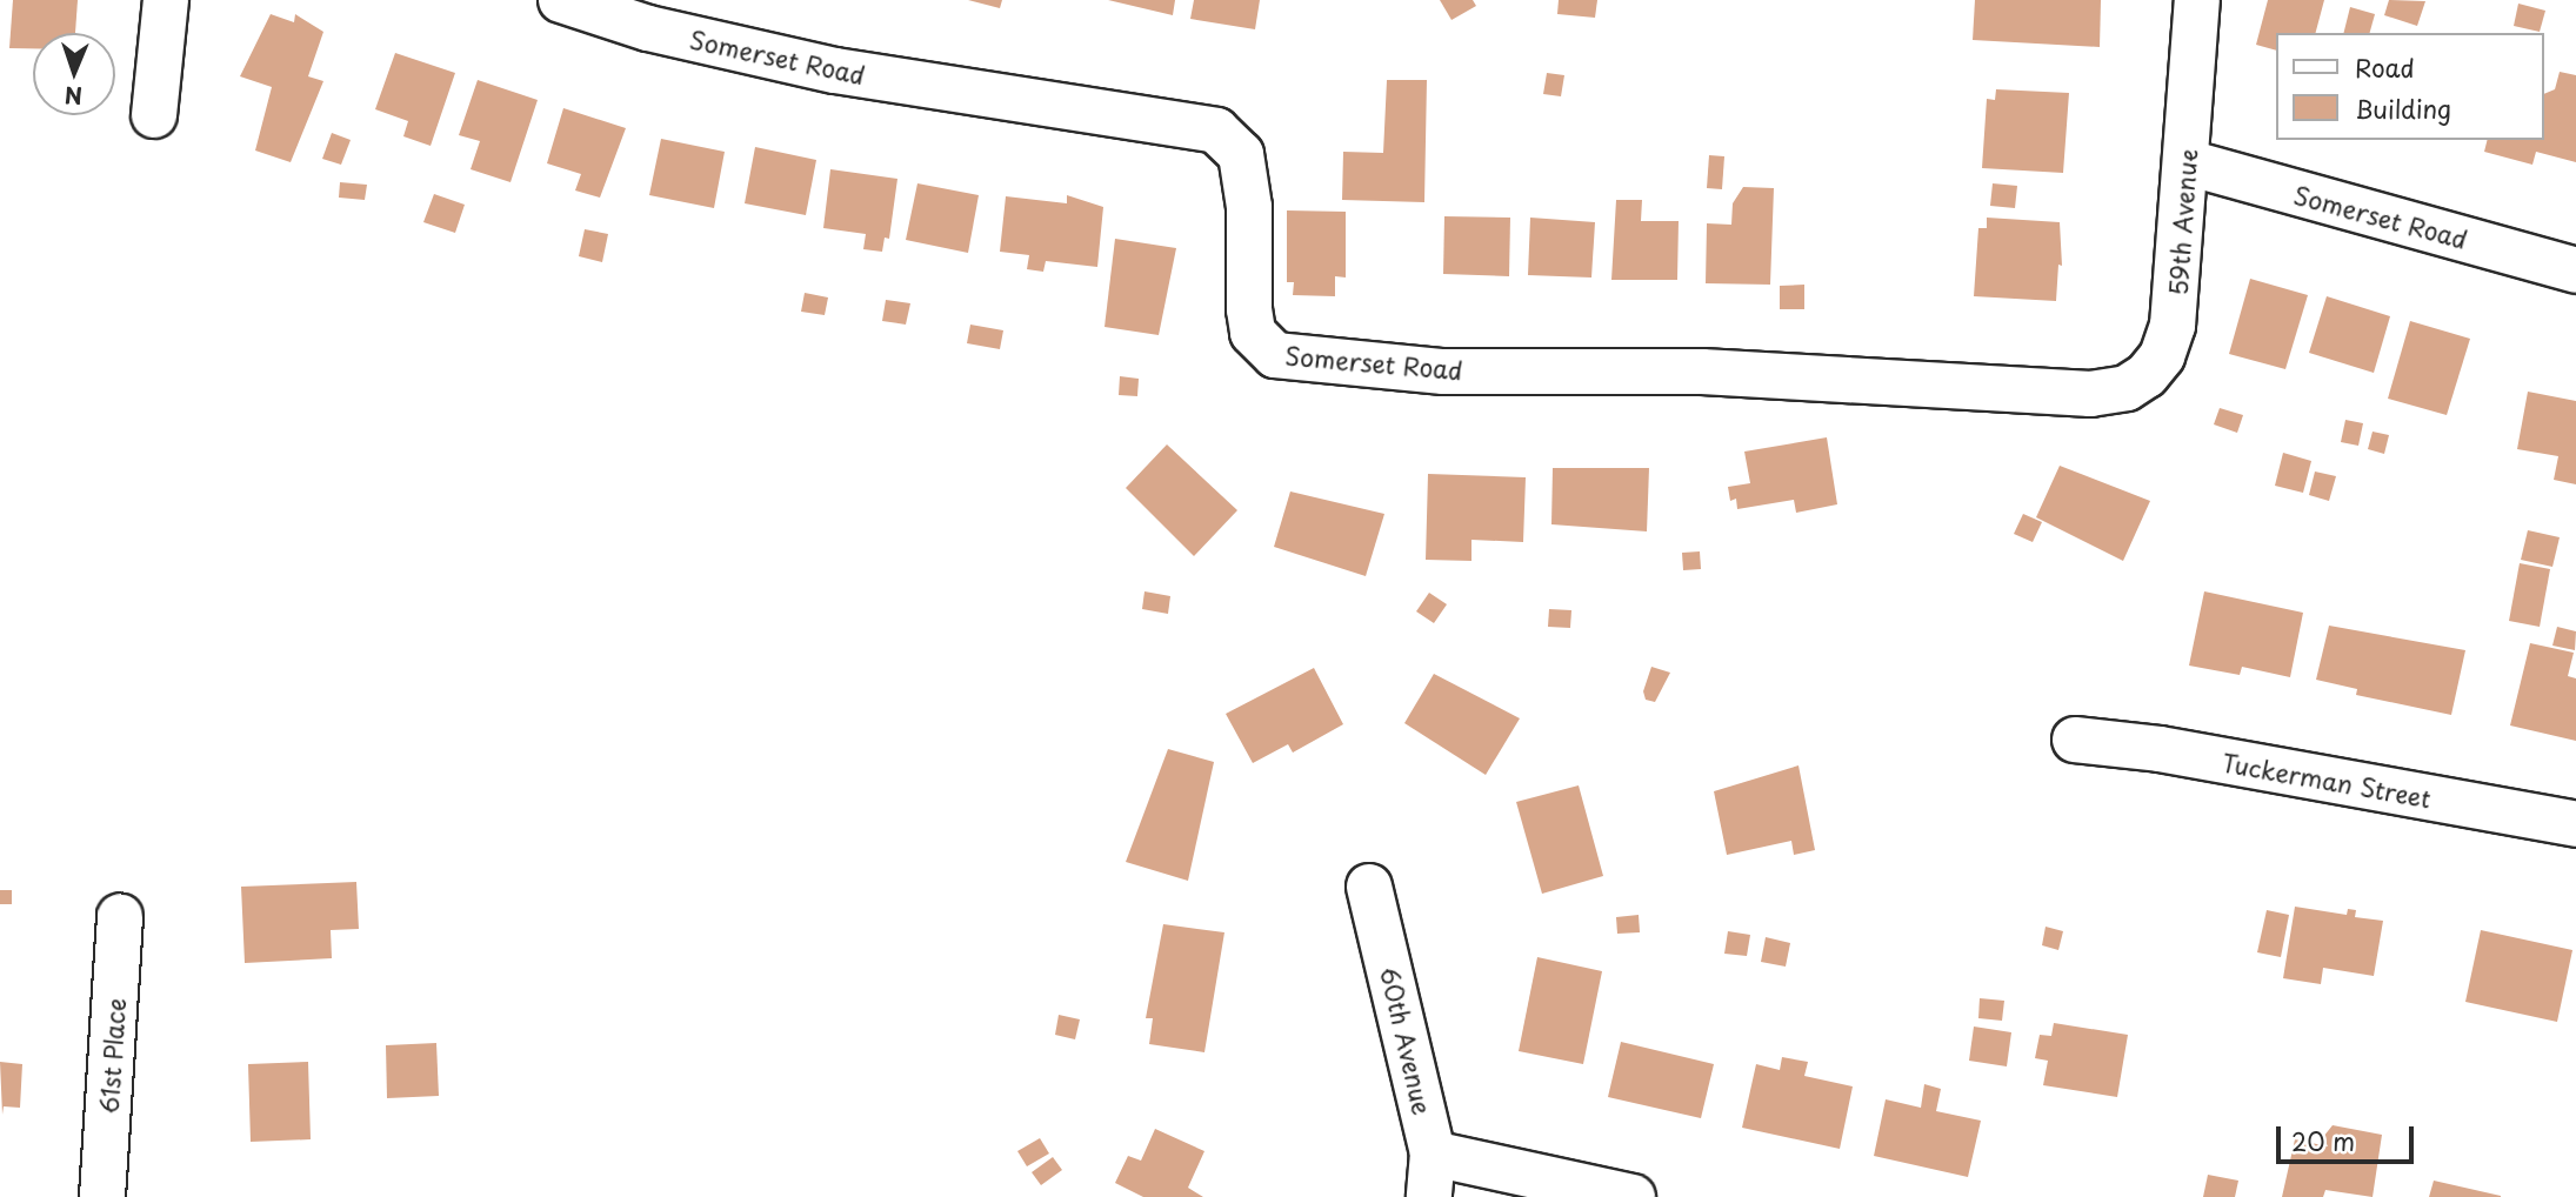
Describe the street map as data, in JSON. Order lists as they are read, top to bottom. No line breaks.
{"streets":{"street":["Somerset Road","59th Avenue","Tuckerman Street","60th Avenue","61st Place"]},"crossings":[["Somerset Road","59th Avenue"]],"legend":["Road","Building"],"scale_bar":"20 m","north":"bottom"}
